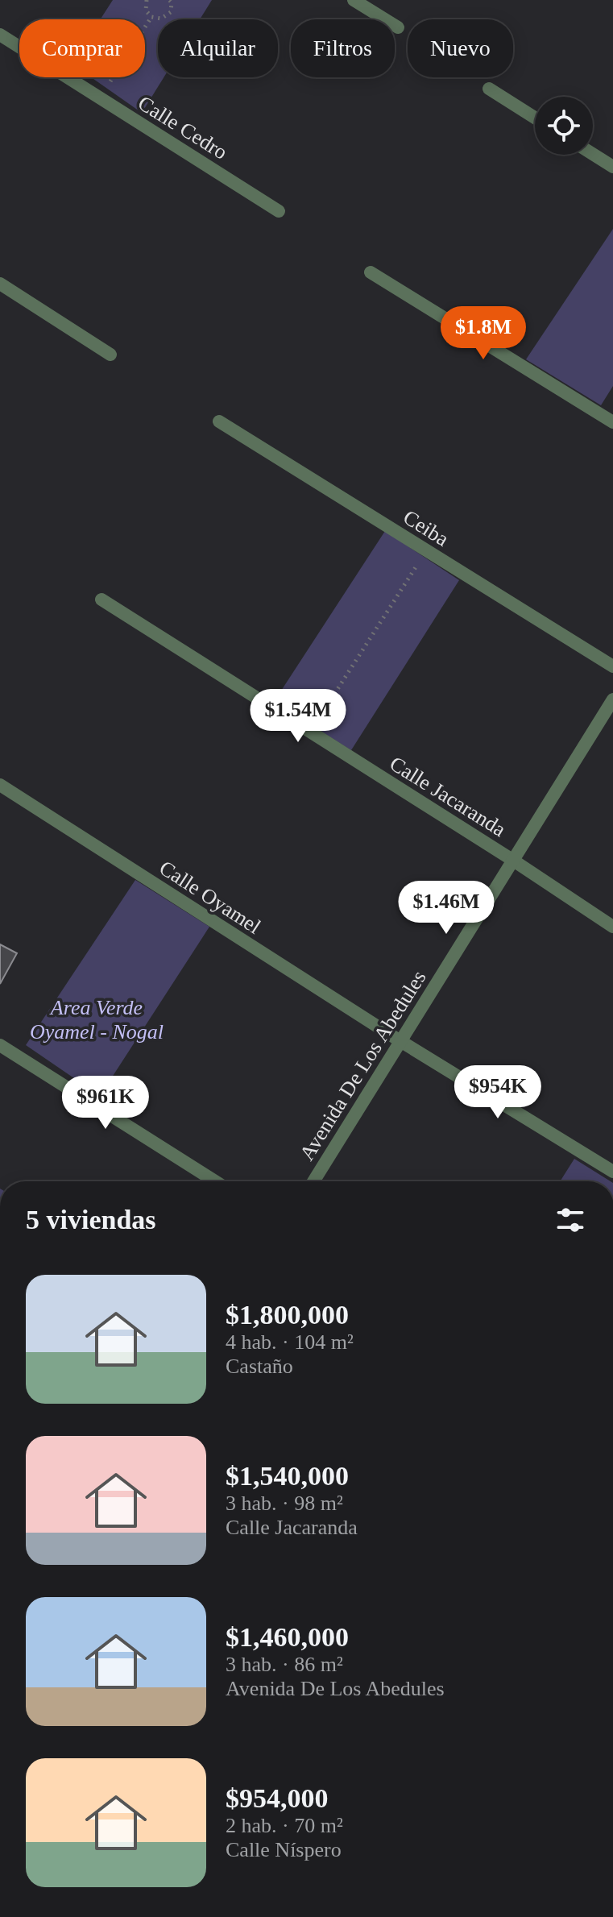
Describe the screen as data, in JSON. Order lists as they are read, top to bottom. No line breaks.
{"streets":{"street":["Calle Cedro","Ceiba","Calle Jacaranda","Calle Oyamel","Avenida De Los Abedules"]},"crossings":[["Calle Jacaranda","Avenida De Los Abedules"],["Calle Oyamel","Avenida De Los Abedules"]],"parks":["Area Verde Oyamel - Nogal"],"page":{"chip":["Comprar","Alquilar","Filtros","Nuevo"],"price":["$1.8M","$1.54M","$1.46M","$954K","$961K"],"heading":"5 viviendas","list":[{"name":"$1,800,000","note":"4 hab. · 104 m² · Castaño"},{"name":"$1,540,000","note":"3 hab. · 98 m² · Calle Jacaranda"},{"name":"$1,460,000","note":"3 hab. · 86 m² · Avenida De Los Abedules"},{"name":"$954,000","note":"2 hab. · 70 m² · Calle Níspero"}]}}
